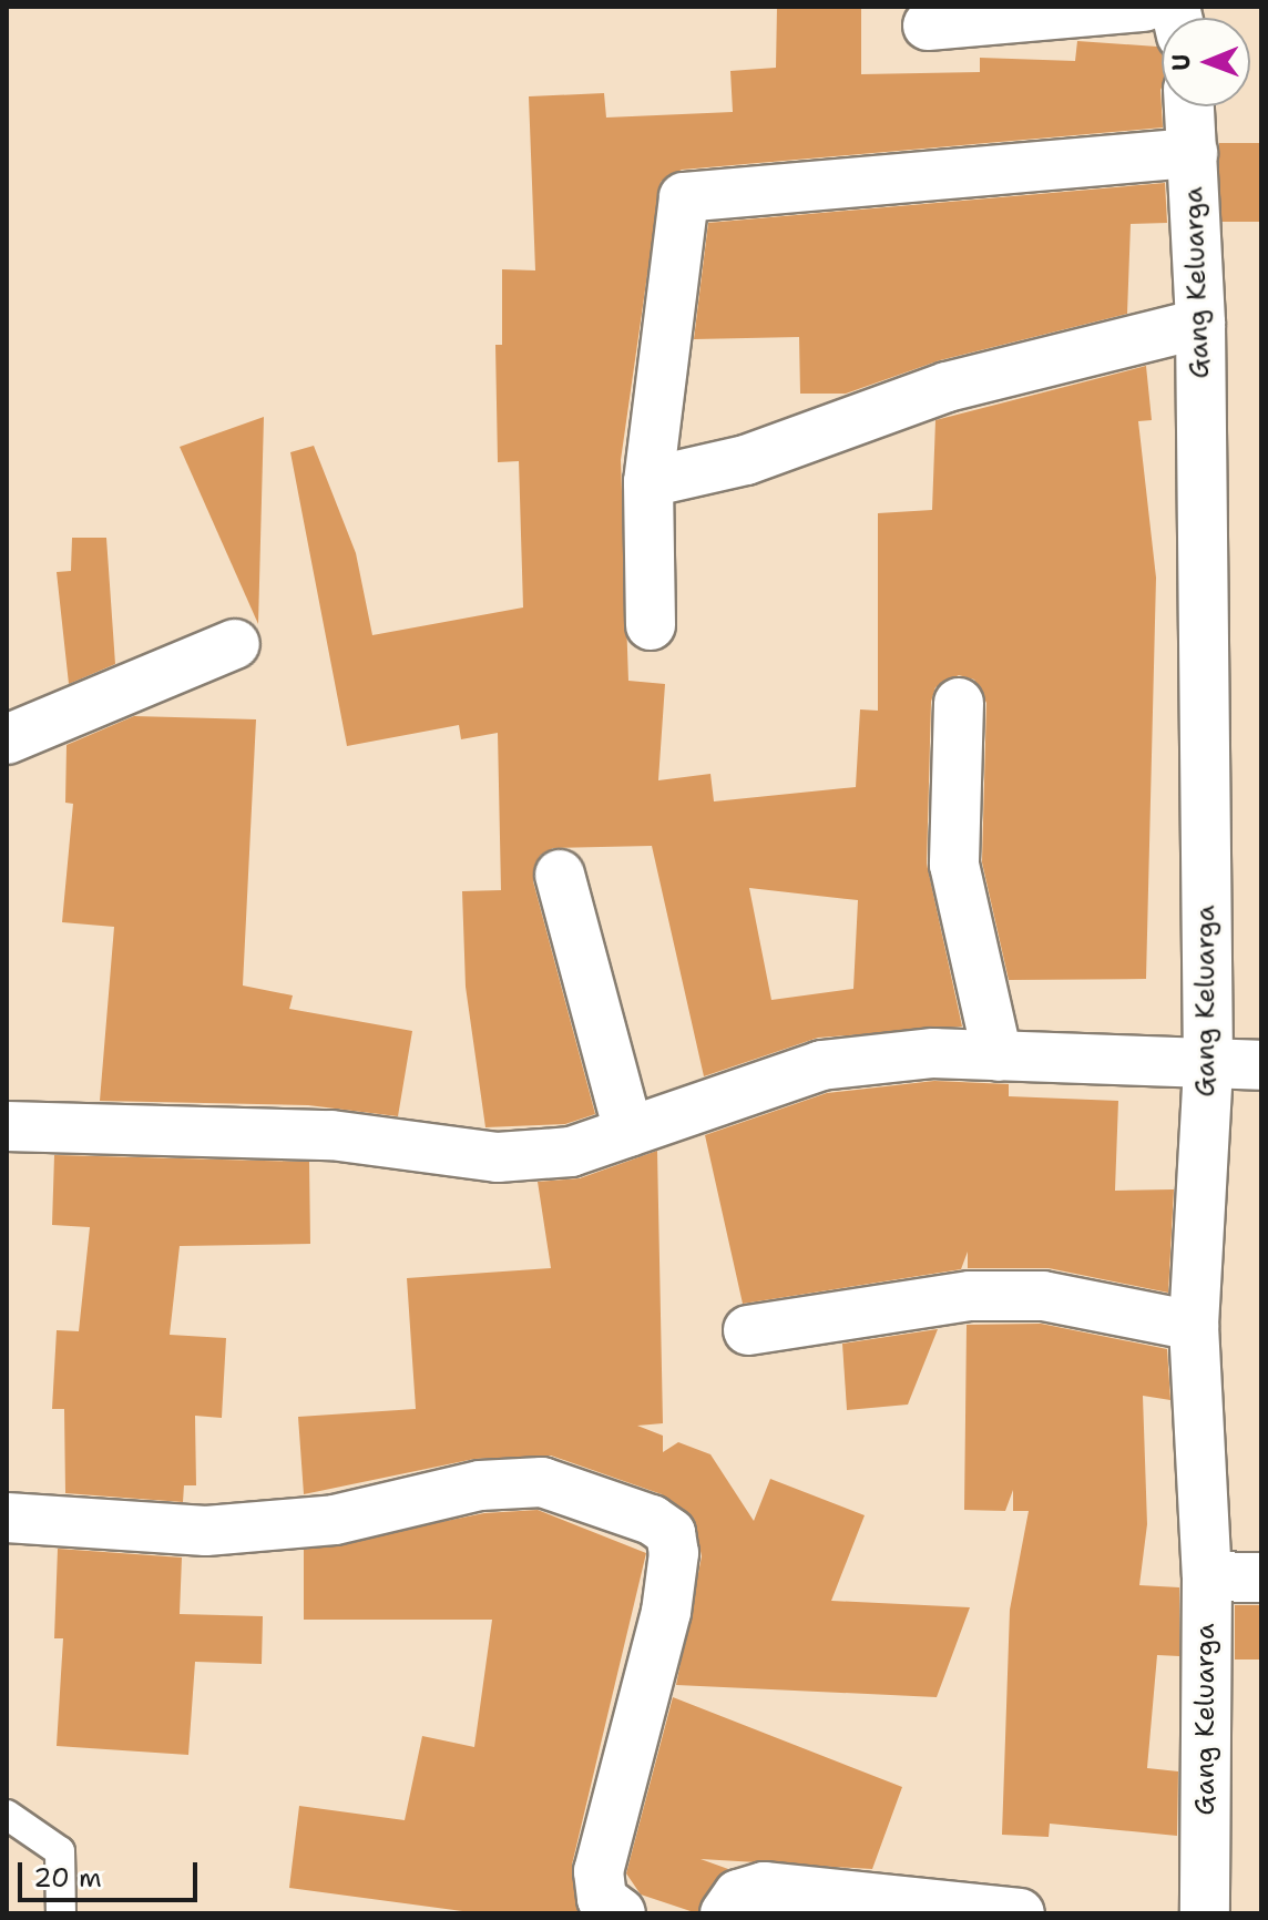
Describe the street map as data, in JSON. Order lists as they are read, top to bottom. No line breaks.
{"streets":{"street":["Gang Keluarga"]},"scale_bar":"20 m","north":"left"}
